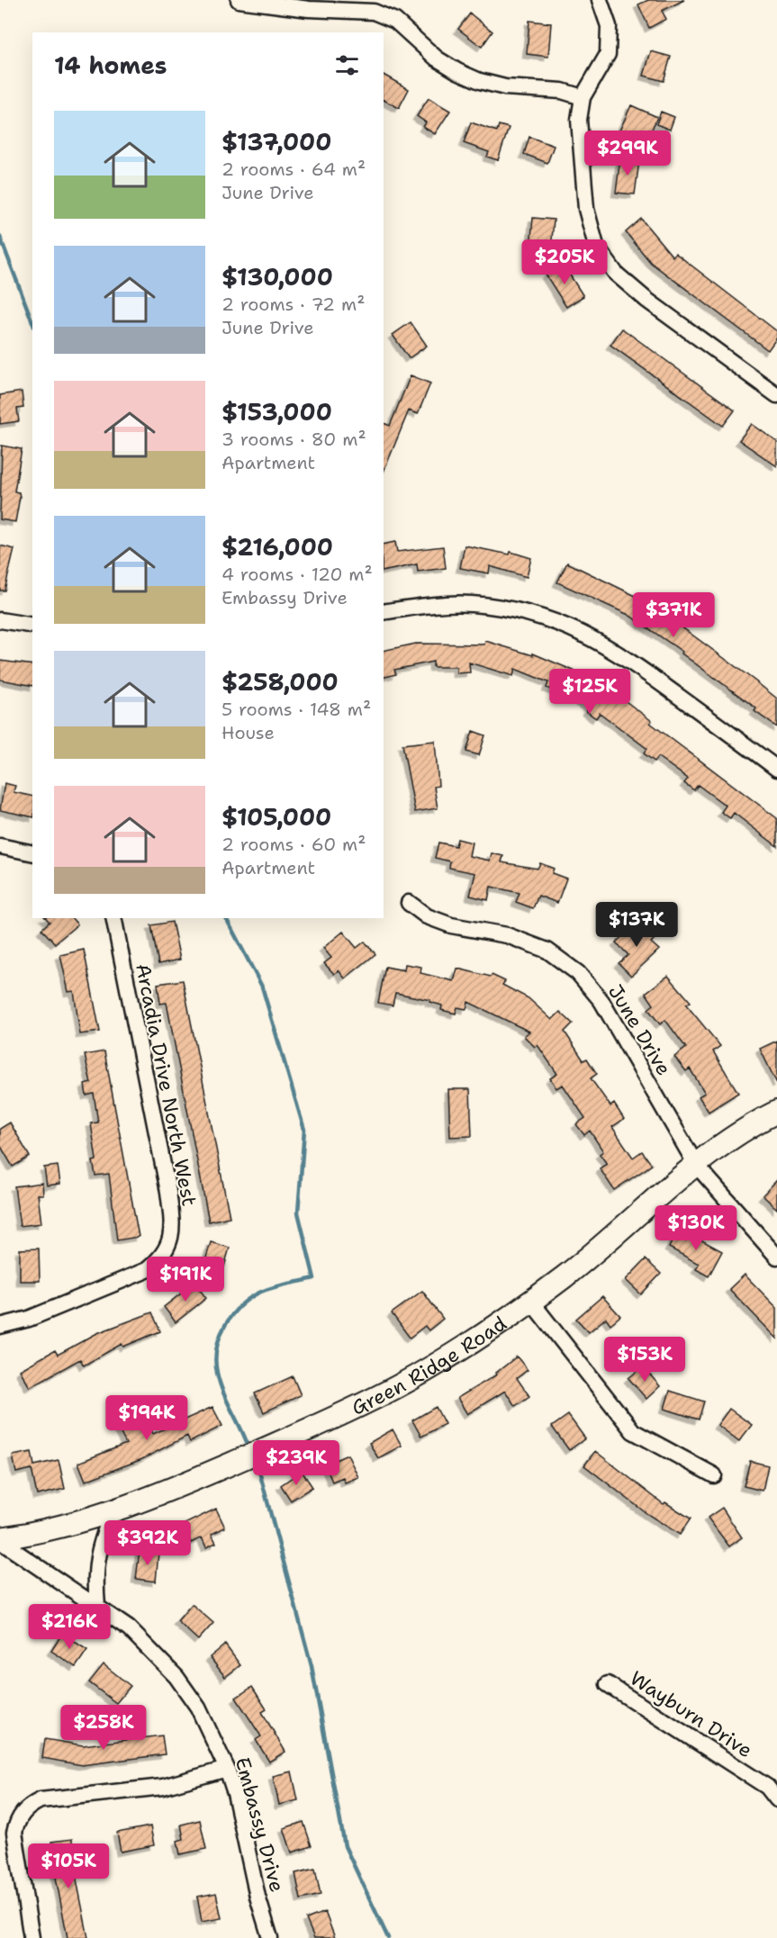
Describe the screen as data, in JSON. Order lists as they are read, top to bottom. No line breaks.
{"streets":{"street":["June Drive","Arcadia Drive North West","Green Ridge Road","Wayburn Drive","Embassy Drive"]},"crossings":[["June Drive","Green Ridge Road"],["Green Ridge Road","Embassy Drive"]],"page":{"heading":"14 homes","list":[{"name":"$137,000","note":"2 rooms · 64 m² · June Drive"},{"name":"$130,000","note":"2 rooms · 72 m² · June Drive"},{"name":"$153,000","note":"3 rooms · 80 m² · Apartment"},{"name":"$216,000","note":"4 rooms · 120 m² · Embassy Drive"},{"name":"$258,000","note":"5 rooms · 148 m² · House"},{"name":"$105,000","note":"2 rooms · 60 m² · Apartment"}],"price":["$299K","$205K","$371K","$125K","$137K","$130K","$191K","$153K","$194K","$239K","$392K","$216K","$258K","$105K"]}}
